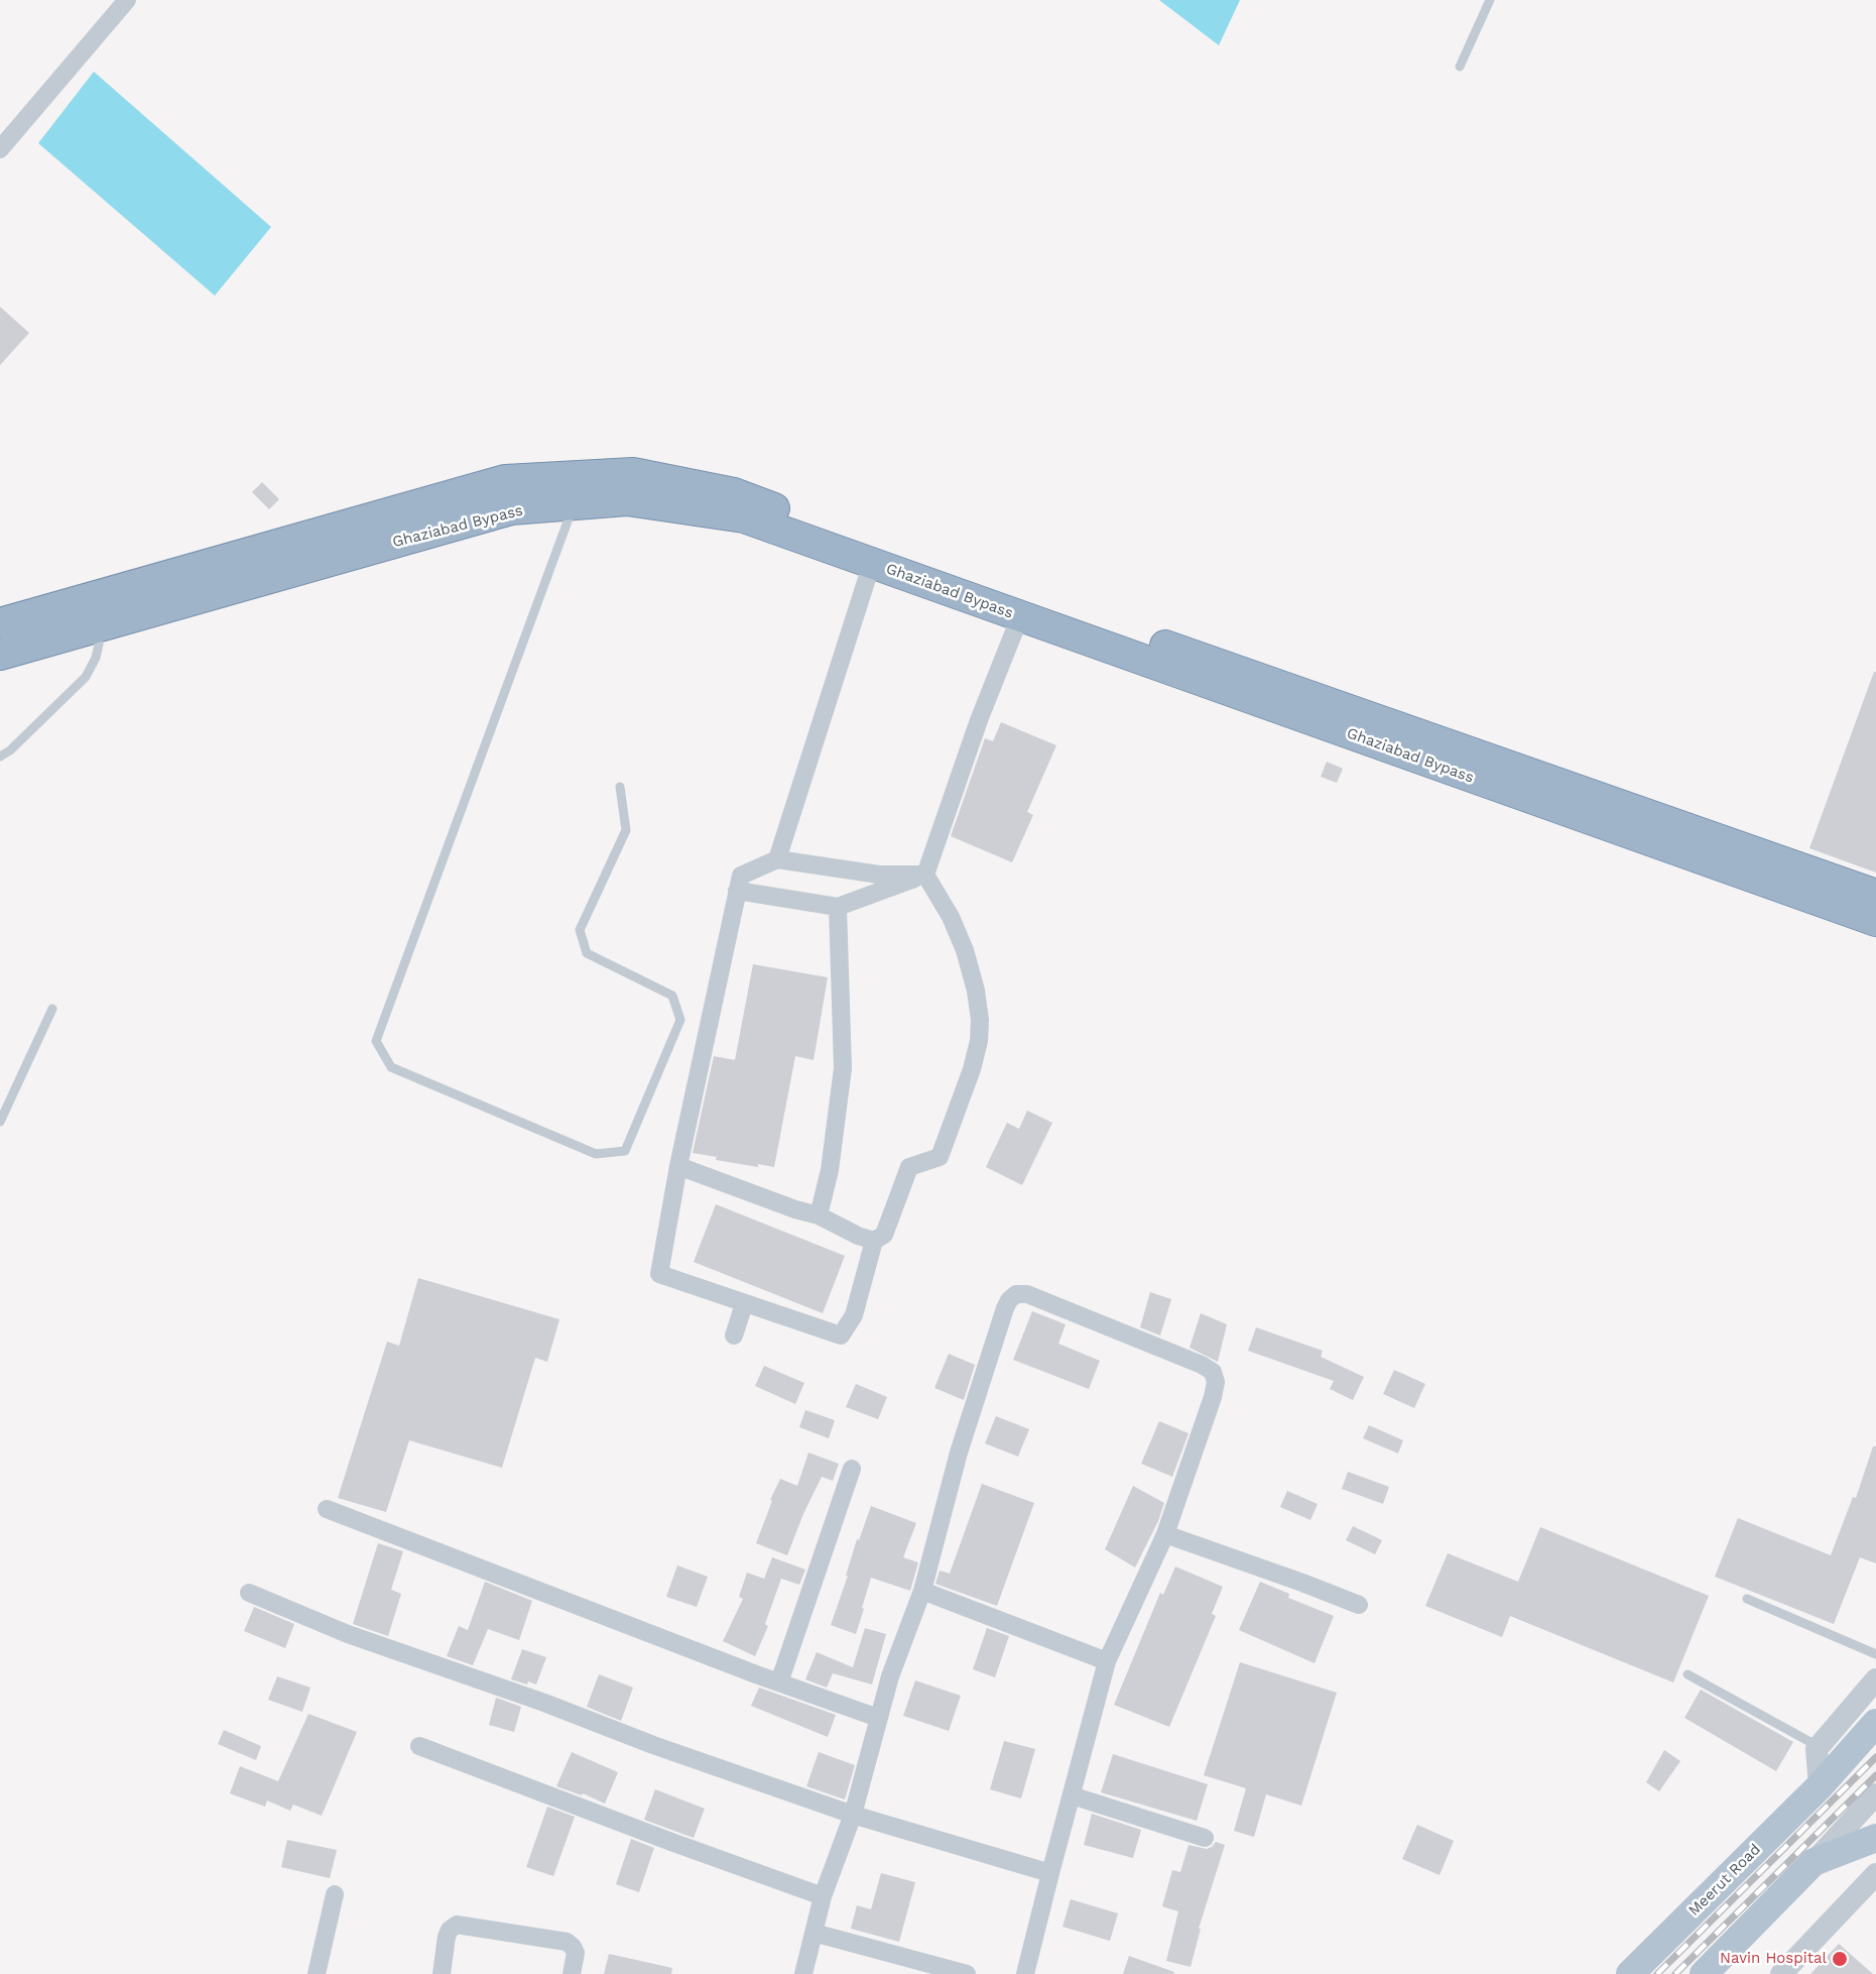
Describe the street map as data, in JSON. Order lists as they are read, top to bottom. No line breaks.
{"streets":{"highway":["Ghaziabad Bypass"],"main road":["Meerut Road"]},"places":["Navin Hospital"]}
